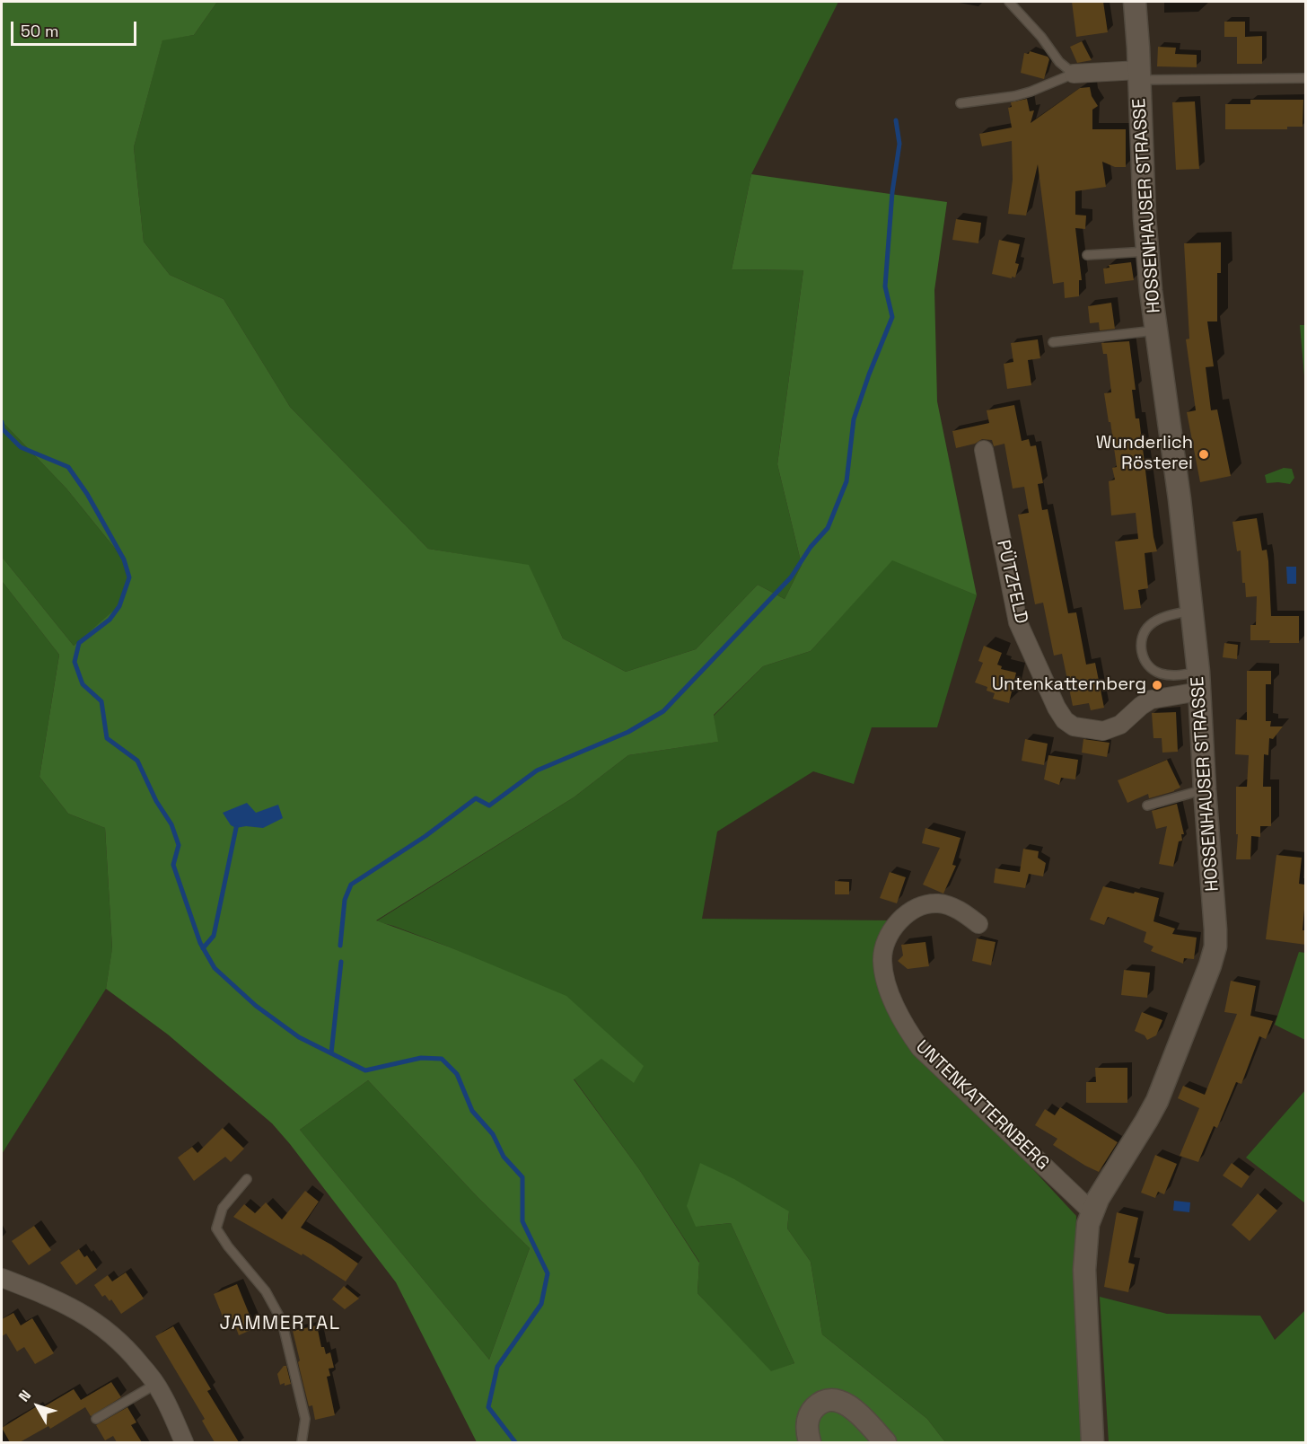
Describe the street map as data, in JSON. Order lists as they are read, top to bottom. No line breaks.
{"streets":{"street":["HOSSENHAUSER STRASSE","PÜTZFELD","UNTENKATTERNBERG"]},"crossings":[["HOSSENHAUSER STRASSE","PÜTZFELD"],["HOSSENHAUSER STRASSE","UNTENKATTERNBERG"]],"districts":["JAMMERTAL"],"places":["Wunderlich Rösterei","Untenkatternberg"],"scale_bar":"50 m","north":"top left"}
